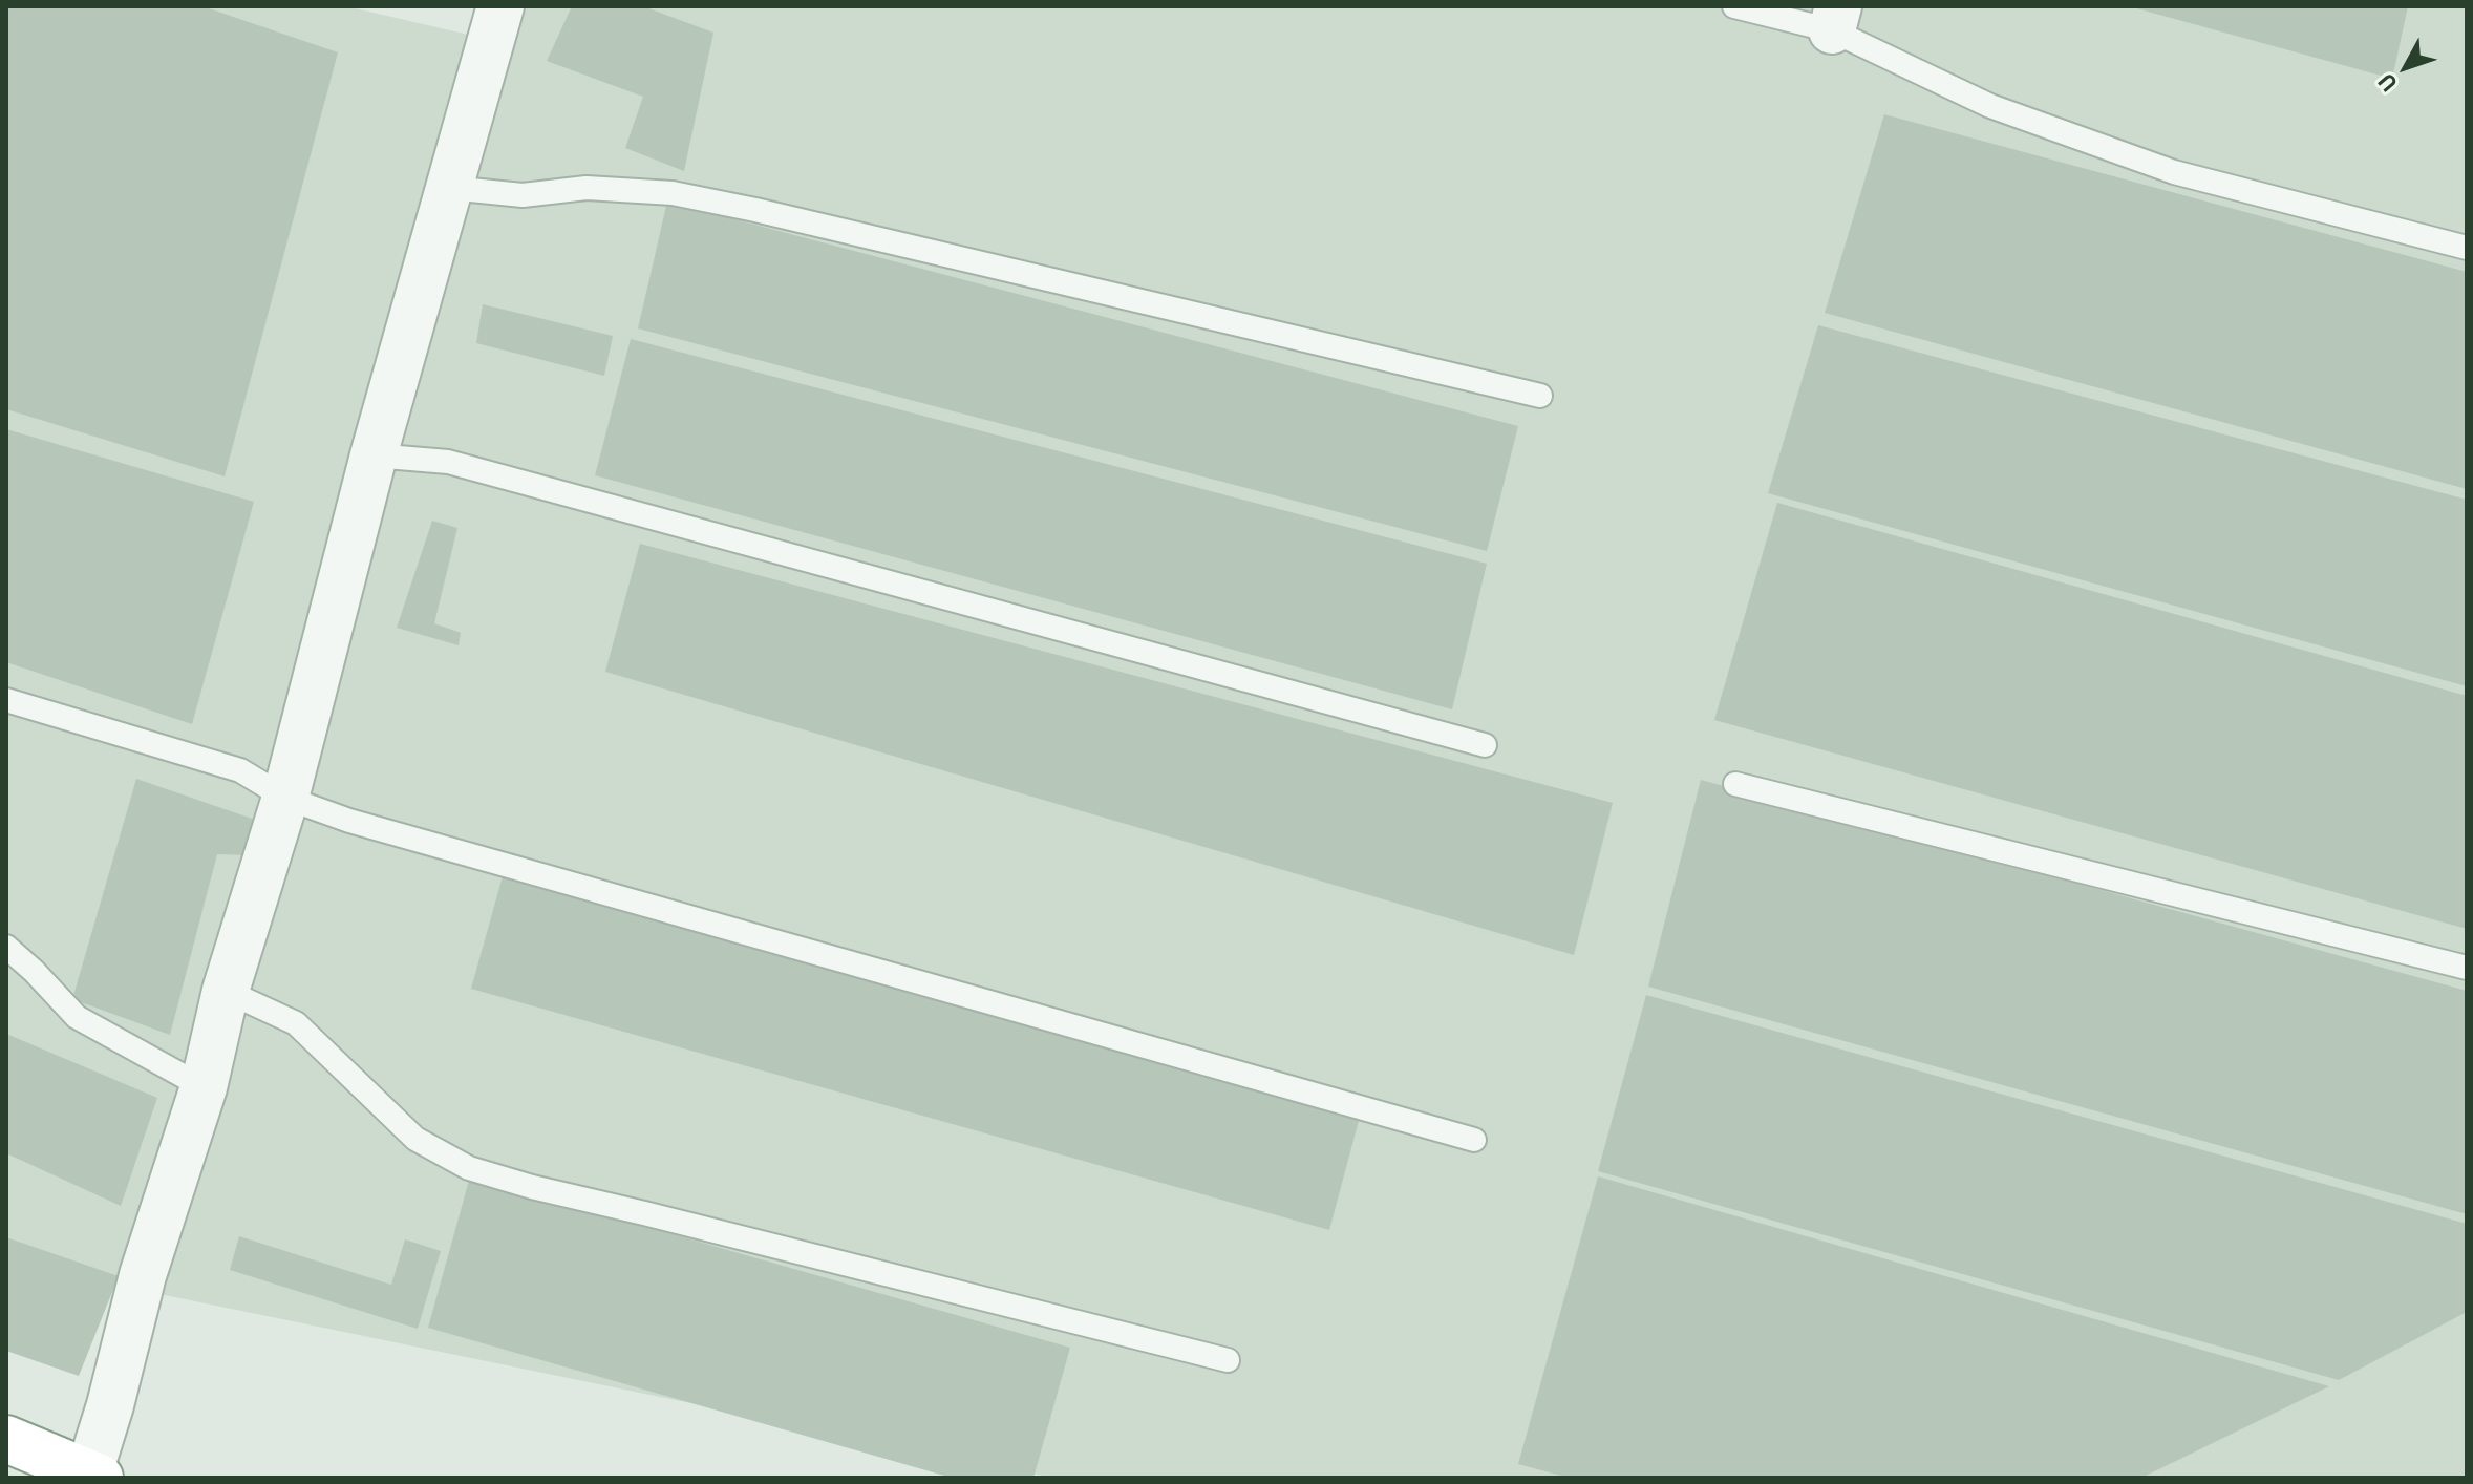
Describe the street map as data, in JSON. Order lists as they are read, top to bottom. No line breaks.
{"north":"bottom left"}
